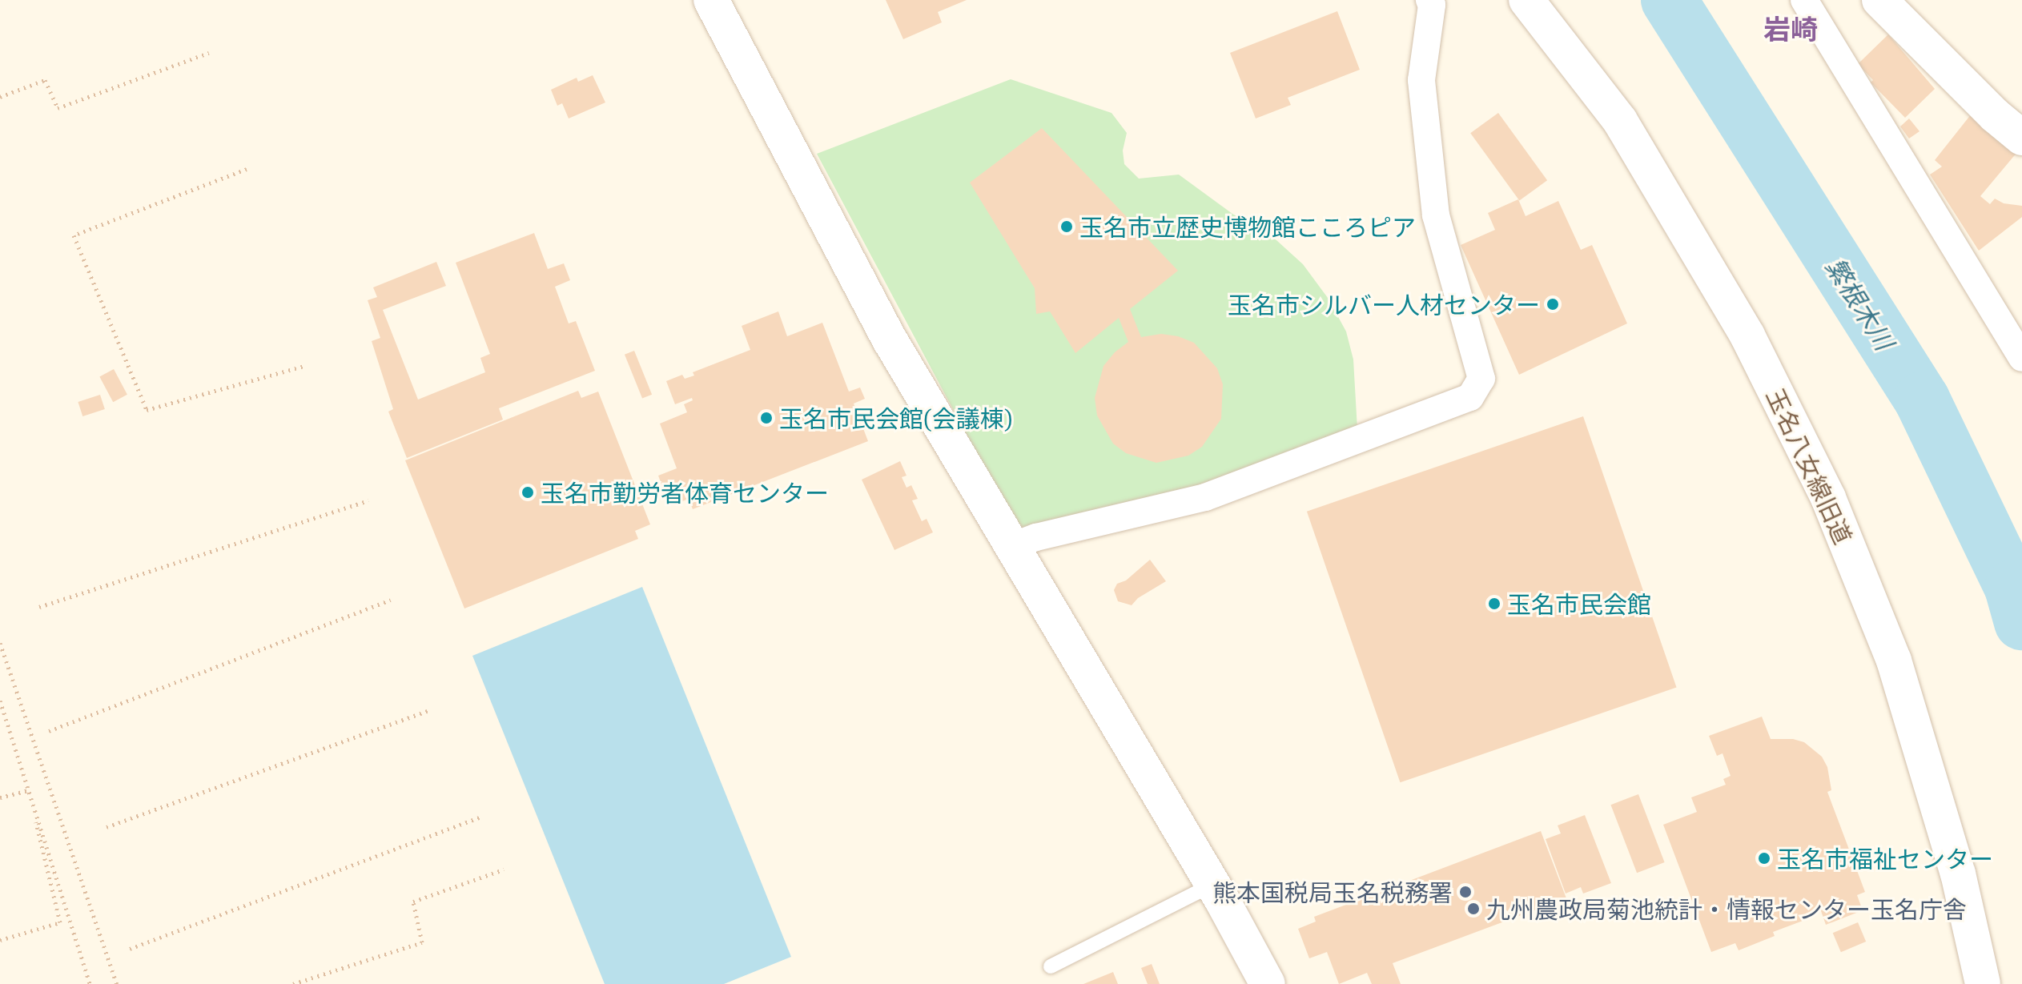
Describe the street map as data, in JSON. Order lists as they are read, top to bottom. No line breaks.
{"streets":{"street":["玉名八女線旧道"]},"districts":["岩崎"],"water":["繁根木川"],"places":["玉名市立歴史博物館こころピア","玉名市シルバー人材センター","玉名市民会館(会議棟)","玉名市勤労者体育センター","玉名市民会館","玉名市福祉センター","熊本国税局玉名税務署","九州農政局菊池統計・情報センター玉名庁舎"]}
